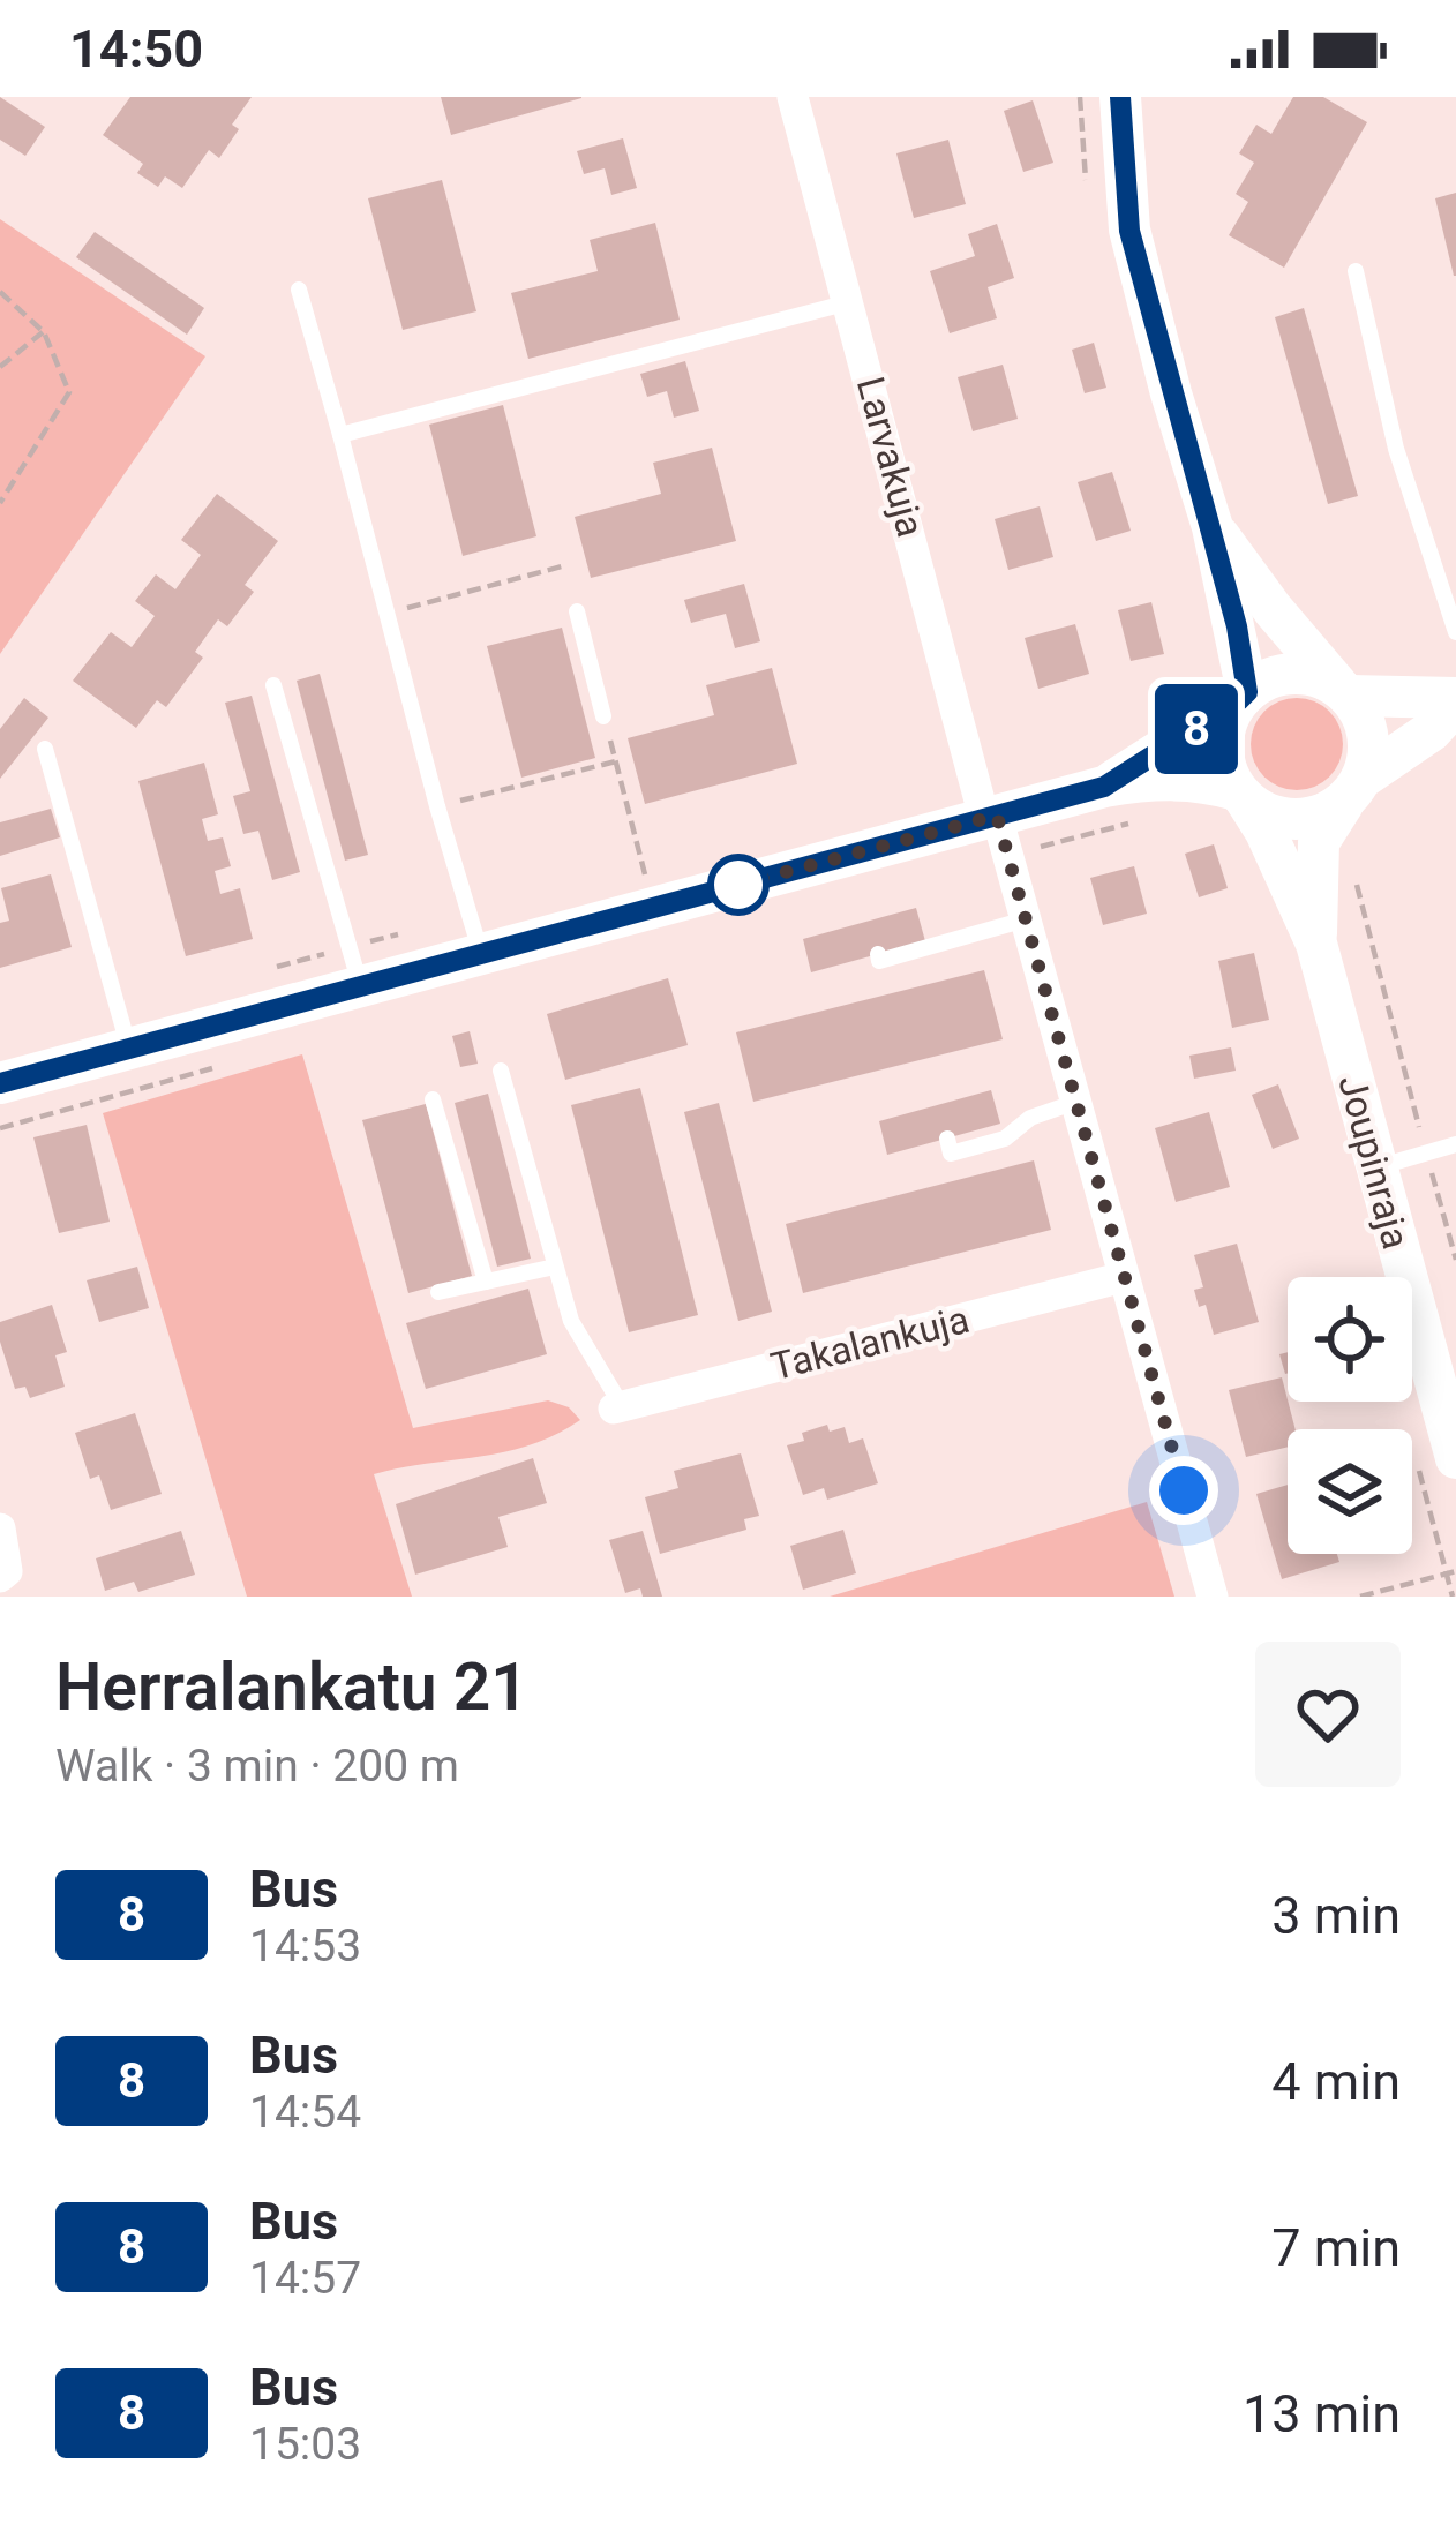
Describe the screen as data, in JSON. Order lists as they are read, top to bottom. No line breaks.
{"streets":{"street":["Larvakuja","Joupinraja","Takalankuja"]},"crossings":[["Larvakuja","Takalankuja"]],"lines":["bus line 8"],"page":{"status":"14:50","on_map":"8","heading":["Herralankatu 21","Walk · 3 min · 200 m"],"list":[{"mark":"8","name":"Bus","note":"14:53","value":"3 min"},{"mark":"8","name":"Bus","note":"14:54","value":"4 min"},{"mark":"8","name":"Bus","note":"14:57","value":"7 min"},{"mark":"8","name":"Bus","note":"15:03","value":"13 min"}]}}
